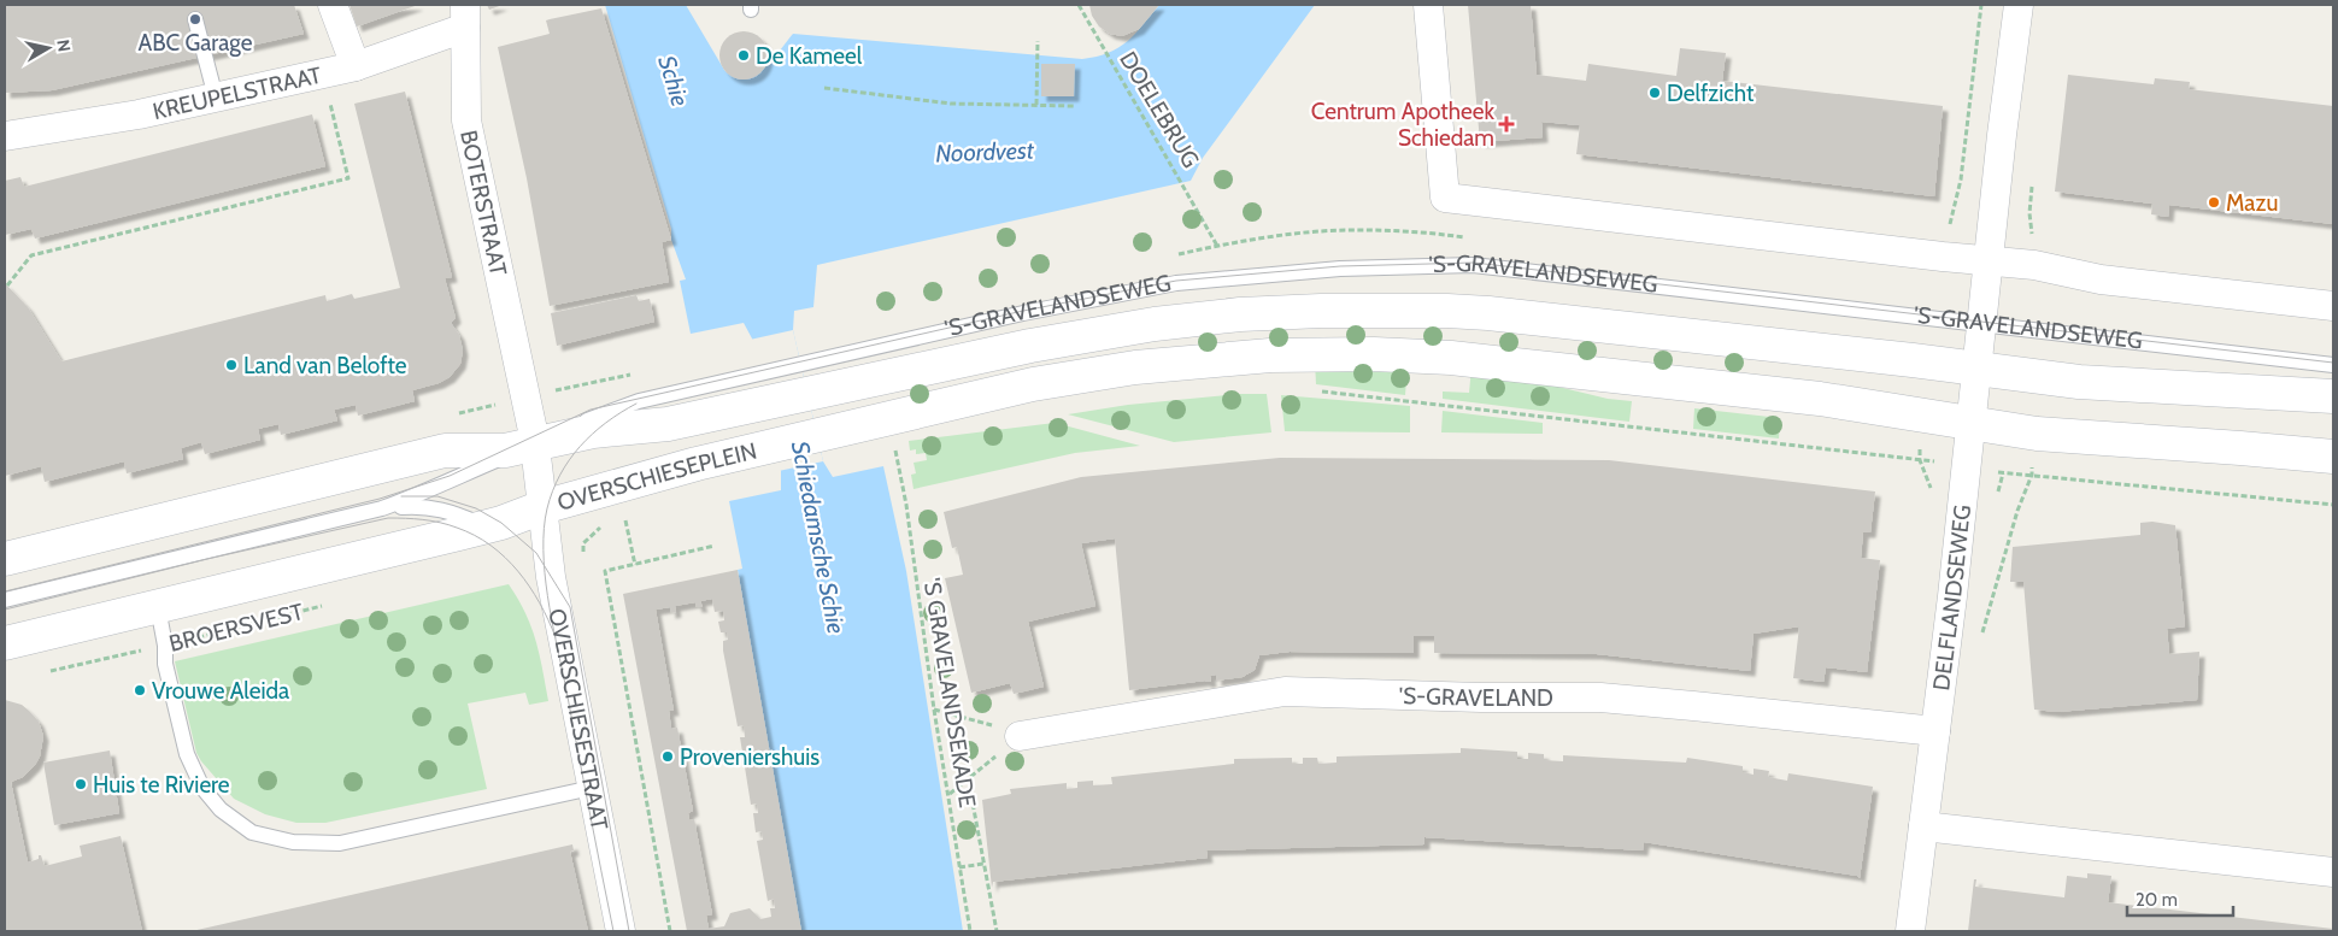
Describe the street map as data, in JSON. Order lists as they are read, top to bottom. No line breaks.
{"streets":{"main road":["'S-GRAVELANDSEWEG","OVERSCHIESEPLEIN","BROERSVEST"],"street":["KREUPELSTRAAT","BOTERSTRAAT","DELFLANDSEWEG","'S-GRAVELAND","OVERSCHIESESTRAAT"],"path":["DOELEBRUG","'S GRAVELANDSEKADE"]},"crossings":[["KREUPELSTRAAT","BOTERSTRAAT"],["BOTERSTRAAT","OVERSCHIESEPLEIN"],["'S-GRAVELANDSEWEG","OVERSCHIESEPLEIN"],["'S-GRAVELANDSEWEG","DELFLANDSEWEG"],["OVERSCHIESEPLEIN","DELFLANDSEWEG"],["OVERSCHIESEPLEIN","BROERSVEST"],["OVERSCHIESEPLEIN","OVERSCHIESESTRAAT"],["DELFLANDSEWEG","'S-GRAVELAND"]],"water":["Schie","Noordvest","Schiedamsche Schie"],"places":{"other":["ABC Garage","De Kameel","Delfzicht","Mazu","Land van Belofte","Vrouwe Aleida","Proveniershuis","Huis te Riviere"],"health":["Centrum Apotheek Schiedam"]},"scale_bar":"20 m","north":"right"}
